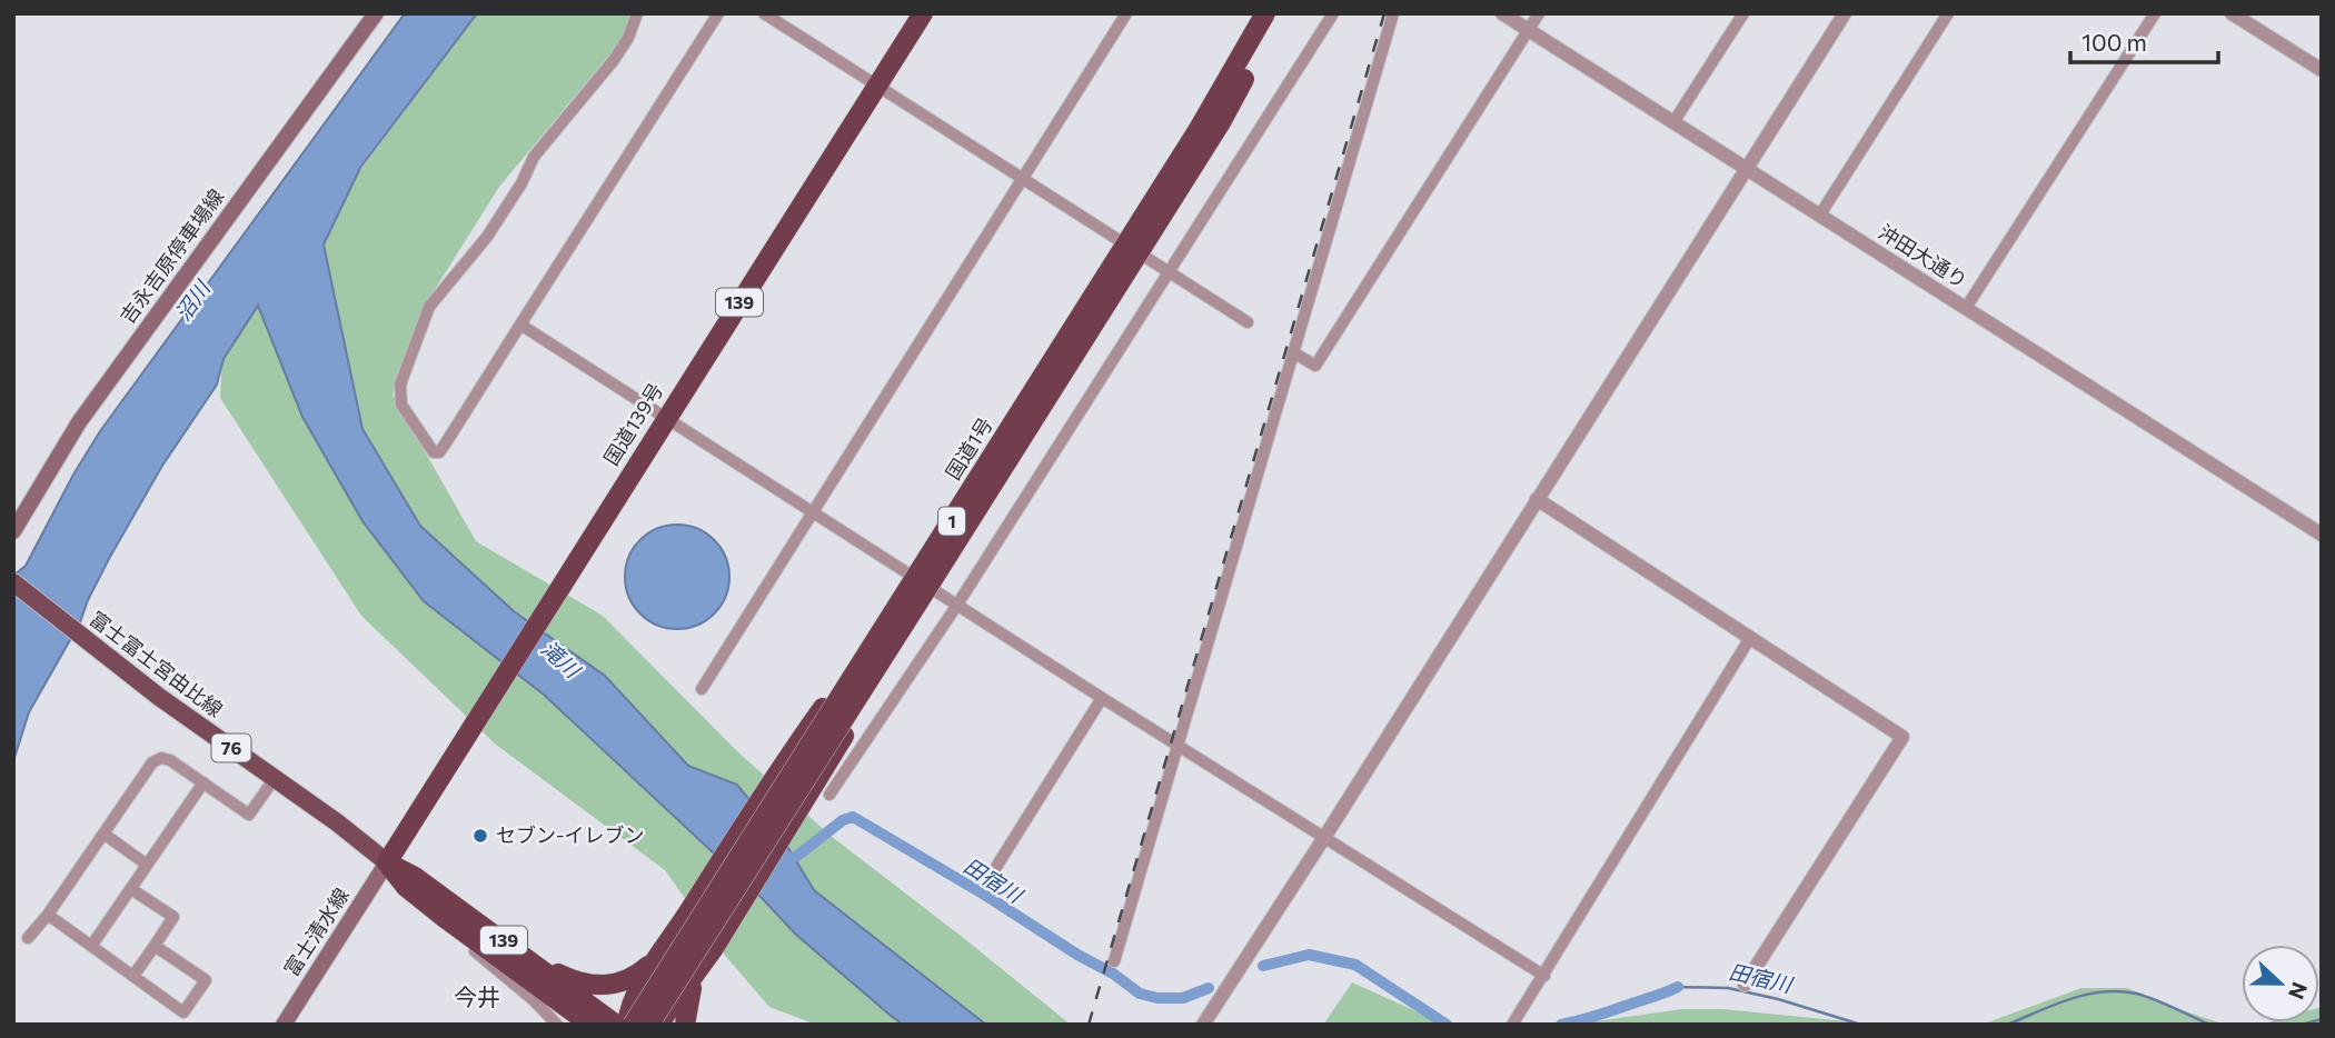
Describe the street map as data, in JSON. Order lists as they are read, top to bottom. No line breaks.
{"streets":{"highway":["139","国道139号","国道1号","1"],"main road":["吉永吉原停車場線","富士富士宮由比線","76","富士清水線"],"street":["沖田大通り"]},"crossings":[["139","国道139号"],["139","1"],["139","富士富士宮由比線"],["139","富士清水線"],["国道139号","富士富士宮由比線"],["国道139号","富士清水線"],["国道1号","1"],["富士富士宮由比線","富士清水線"]],"districts":["今井"],"water":["沼川","滝川","田宿川"],"places":["セブン-イレブン"],"scale_bar":"100 m","north":"right"}
